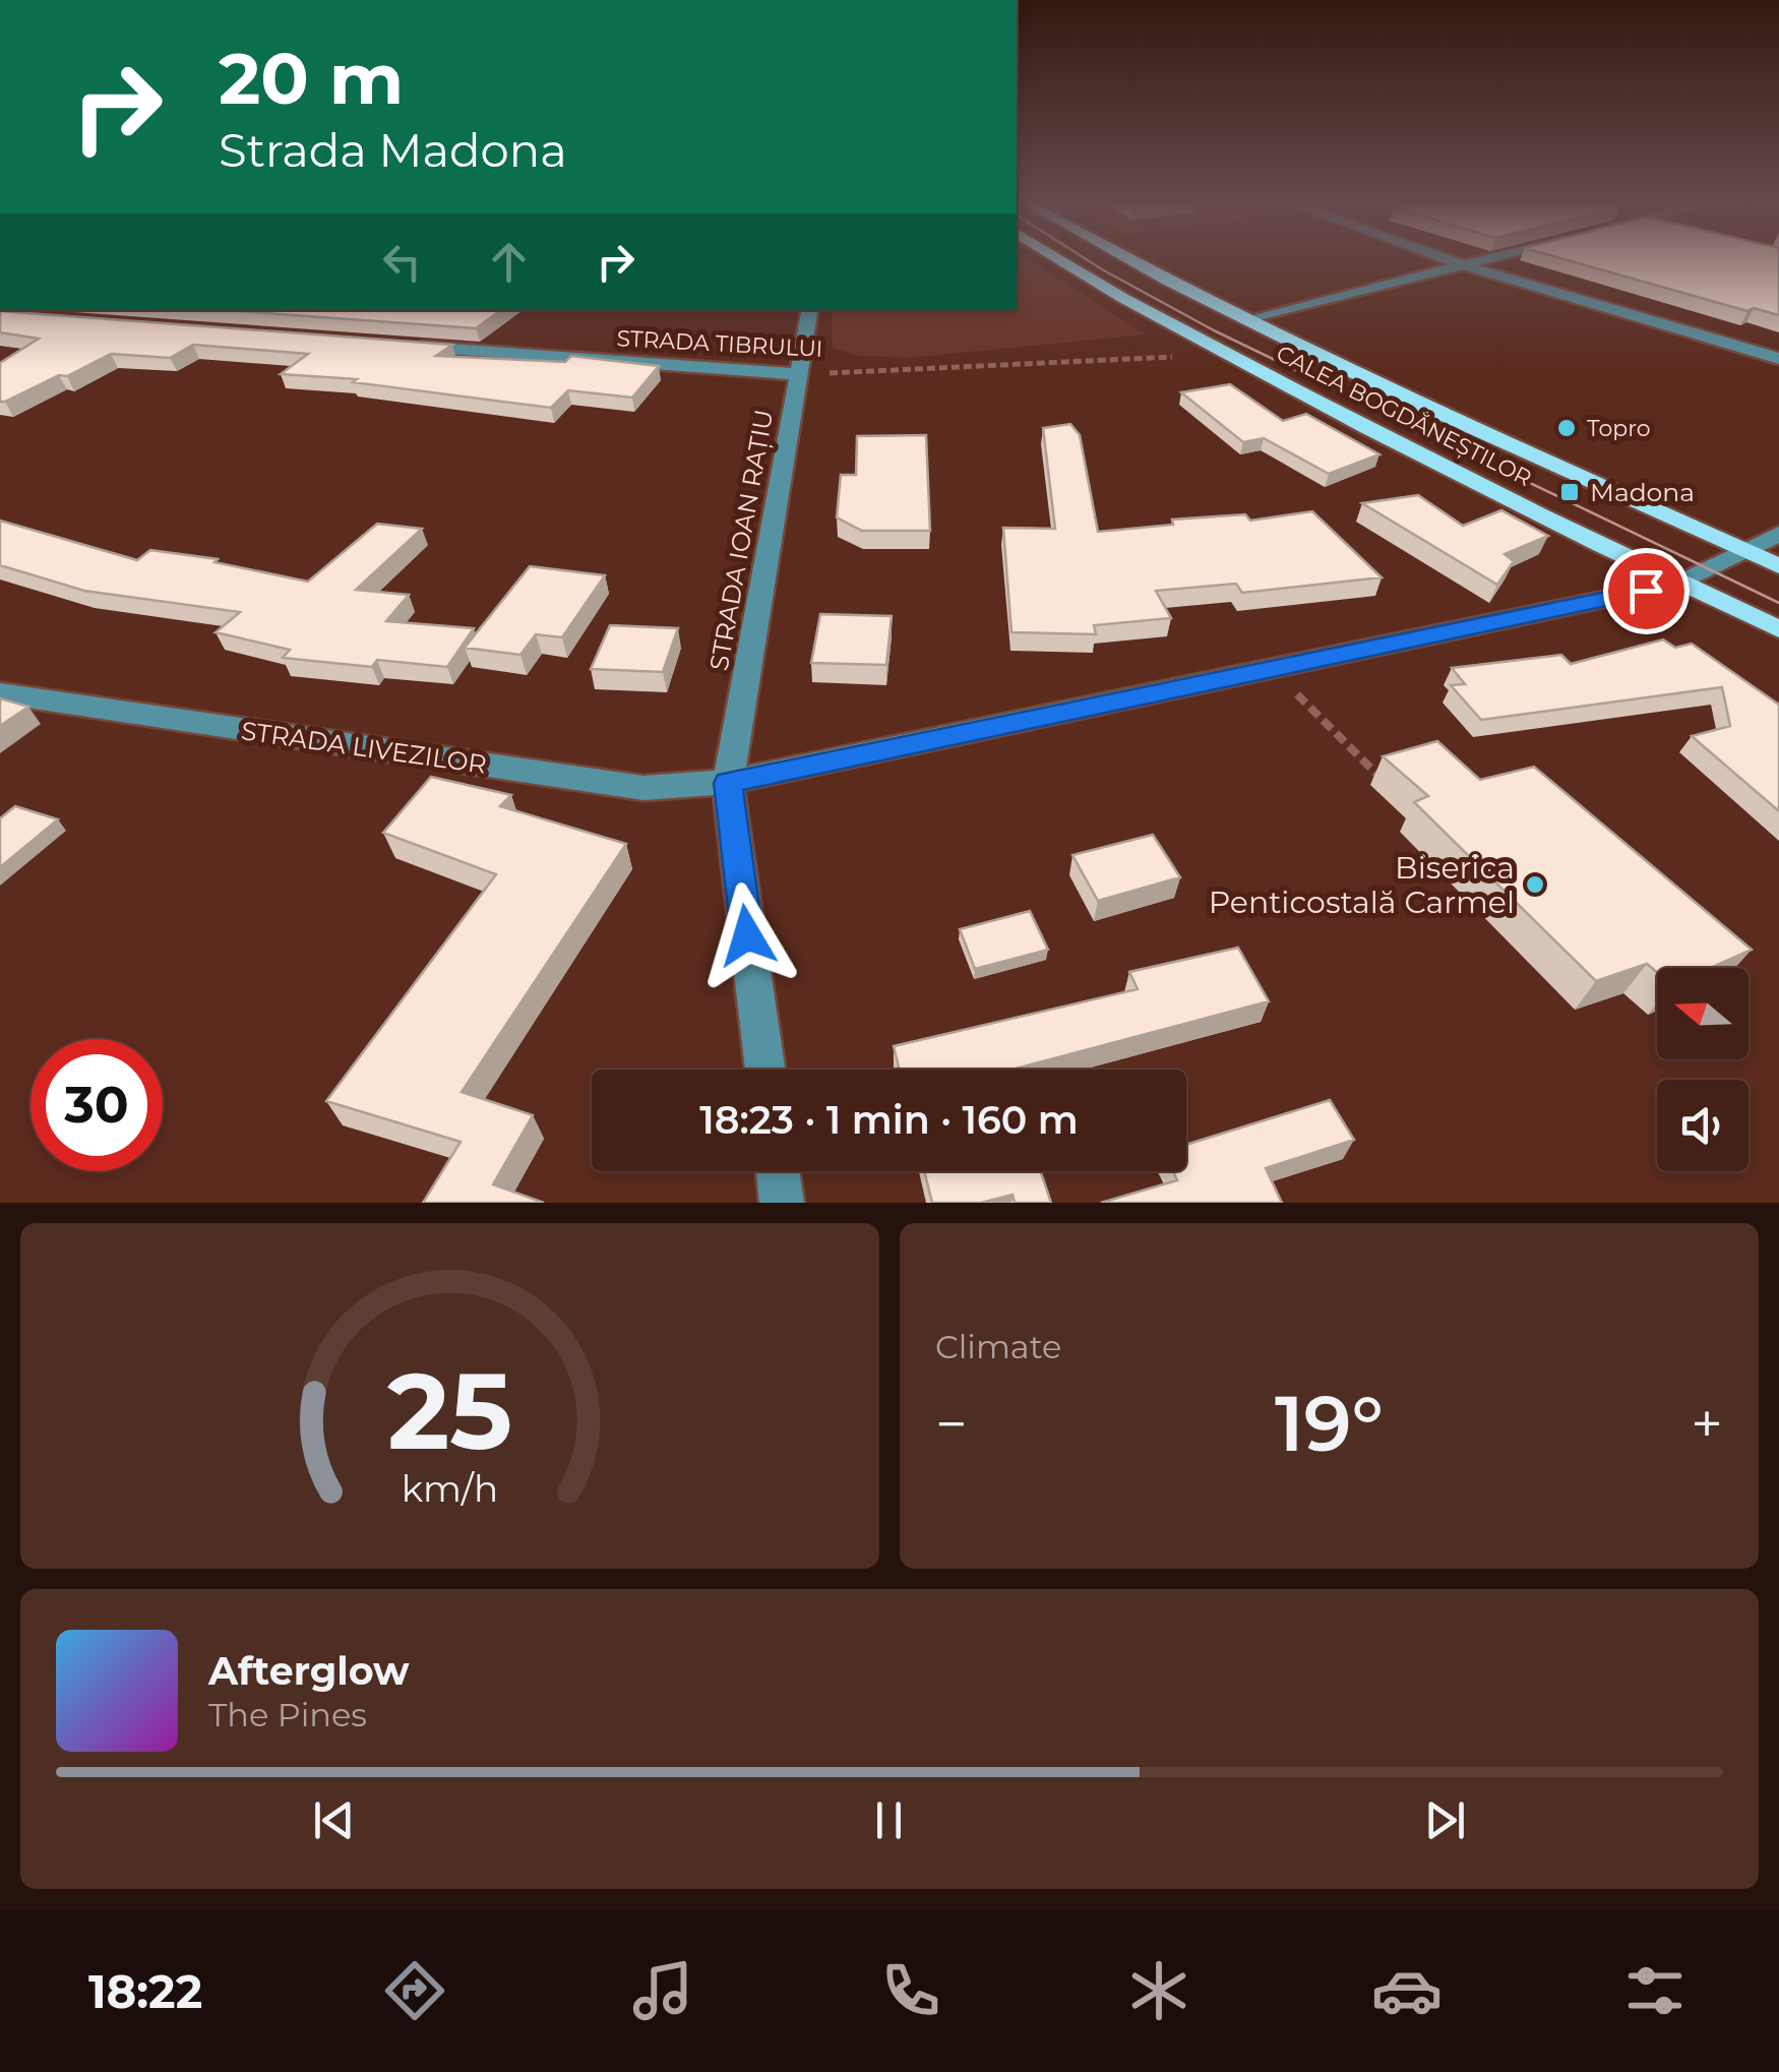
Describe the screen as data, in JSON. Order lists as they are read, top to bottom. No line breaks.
{"streets":{"main road":["CALEA BOGDĂNEȘTILOR"],"street":["STRADA TIBRULUI","STRADA IOAN RAȚIU","STRADA LIVEZILOR"]},"crossings":[["STRADA TIBRULUI","STRADA IOAN RAȚIU"],["CALEA BOGDĂNEȘTILOR","STRADA LIVEZILOR"],["STRADA IOAN RAȚIU","STRADA LIVEZILOR"]],"places":{"other":["Topro","Biserica Penticostală Carmel"],"transit":["Madona"]},"north":"left","page":{"turn":["20 m","Strada Madona"],"limit":"30","trip":"18:23 · 1 min · 160 m","tile":"Climate","heat":["−","19°","+"],"song":["Afterglow","The Pines"],"tabs":"18:22","gauge":["25","km/h"]}}
